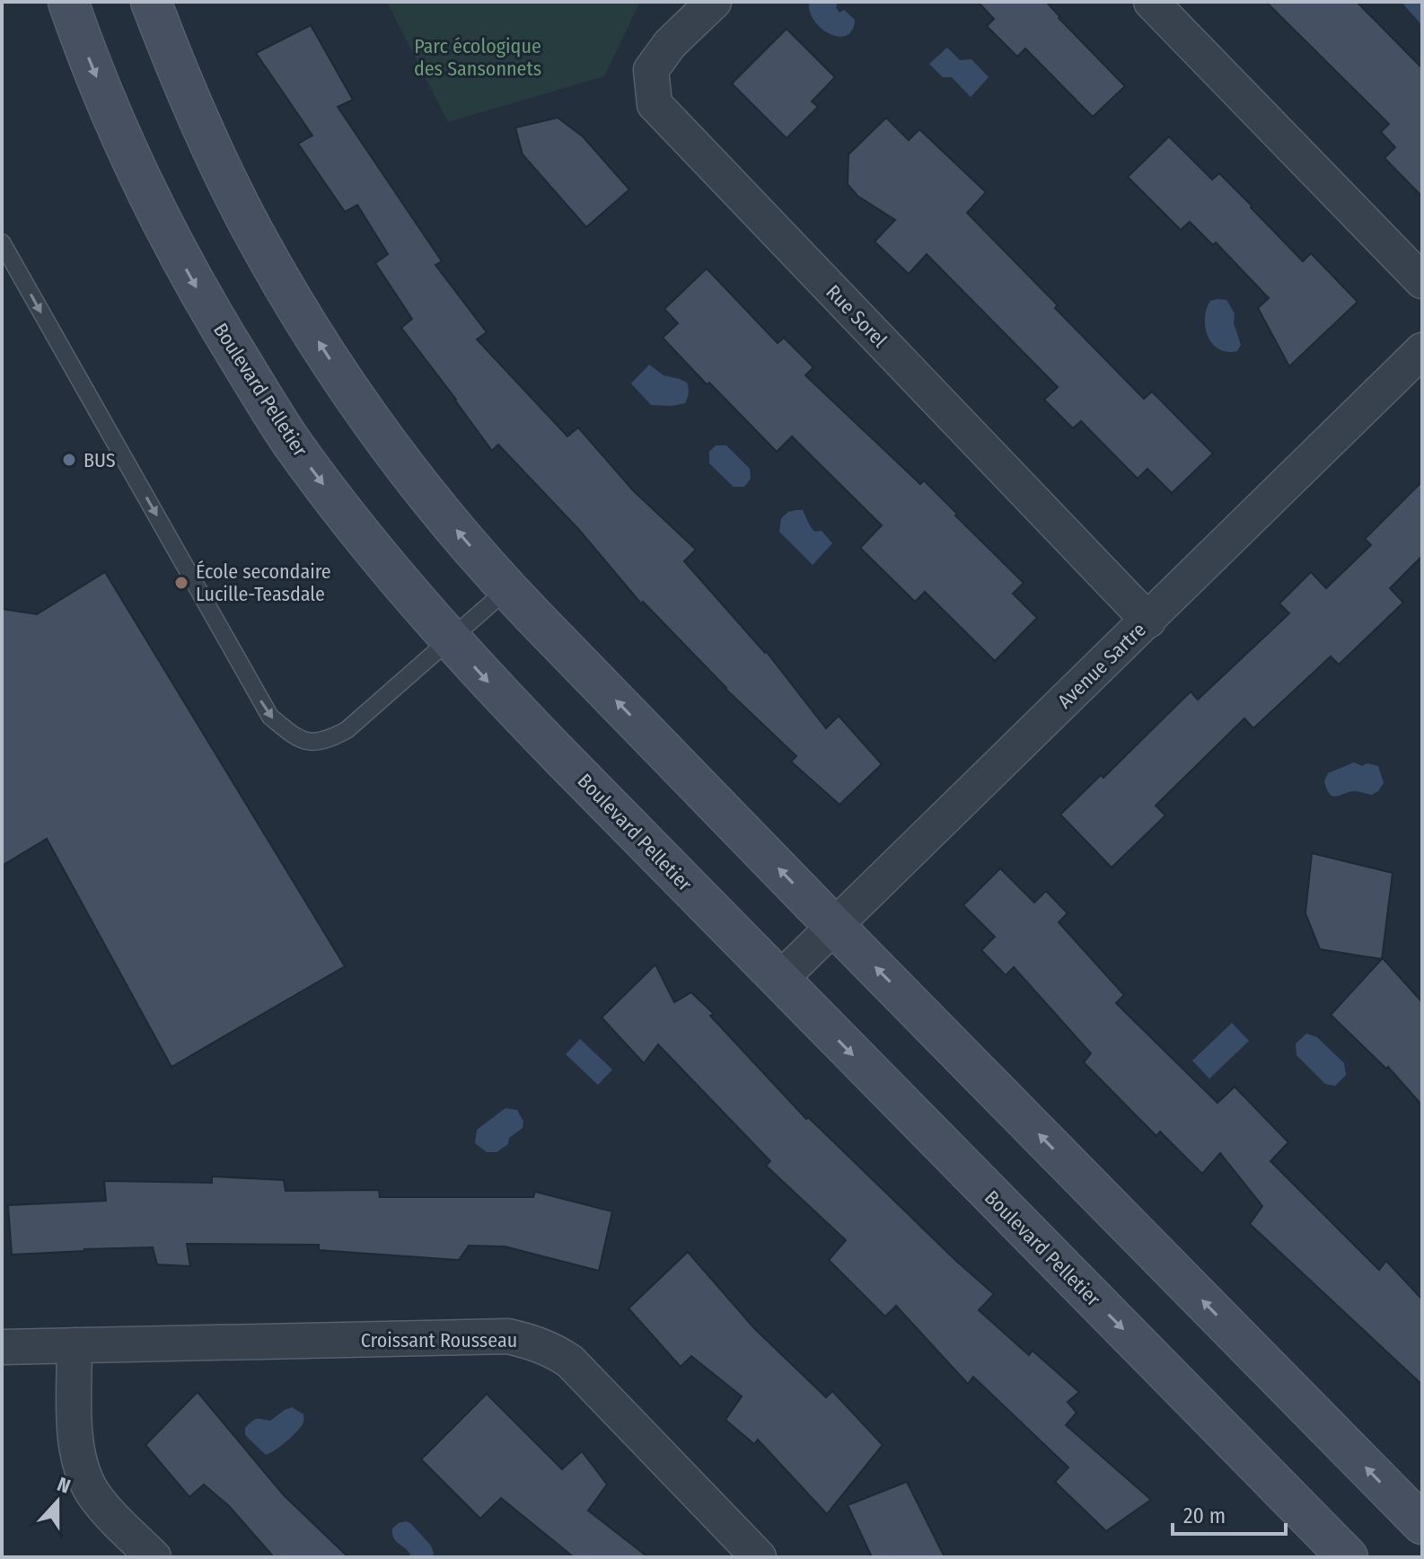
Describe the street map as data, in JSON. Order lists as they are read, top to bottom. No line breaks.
{"streets":{"street":["Rue Sorel","Boulevard Pelletier","Avenue Sartre","Croissant Rousseau"]},"crossings":[["Rue Sorel","Avenue Sartre"],["Boulevard Pelletier","Avenue Sartre"]],"parks":["Parc écologique des Sansonnets"],"places":["BUS","École secondaire Lucille-Teasdale"],"scale_bar":"20 m","north":"top"}
